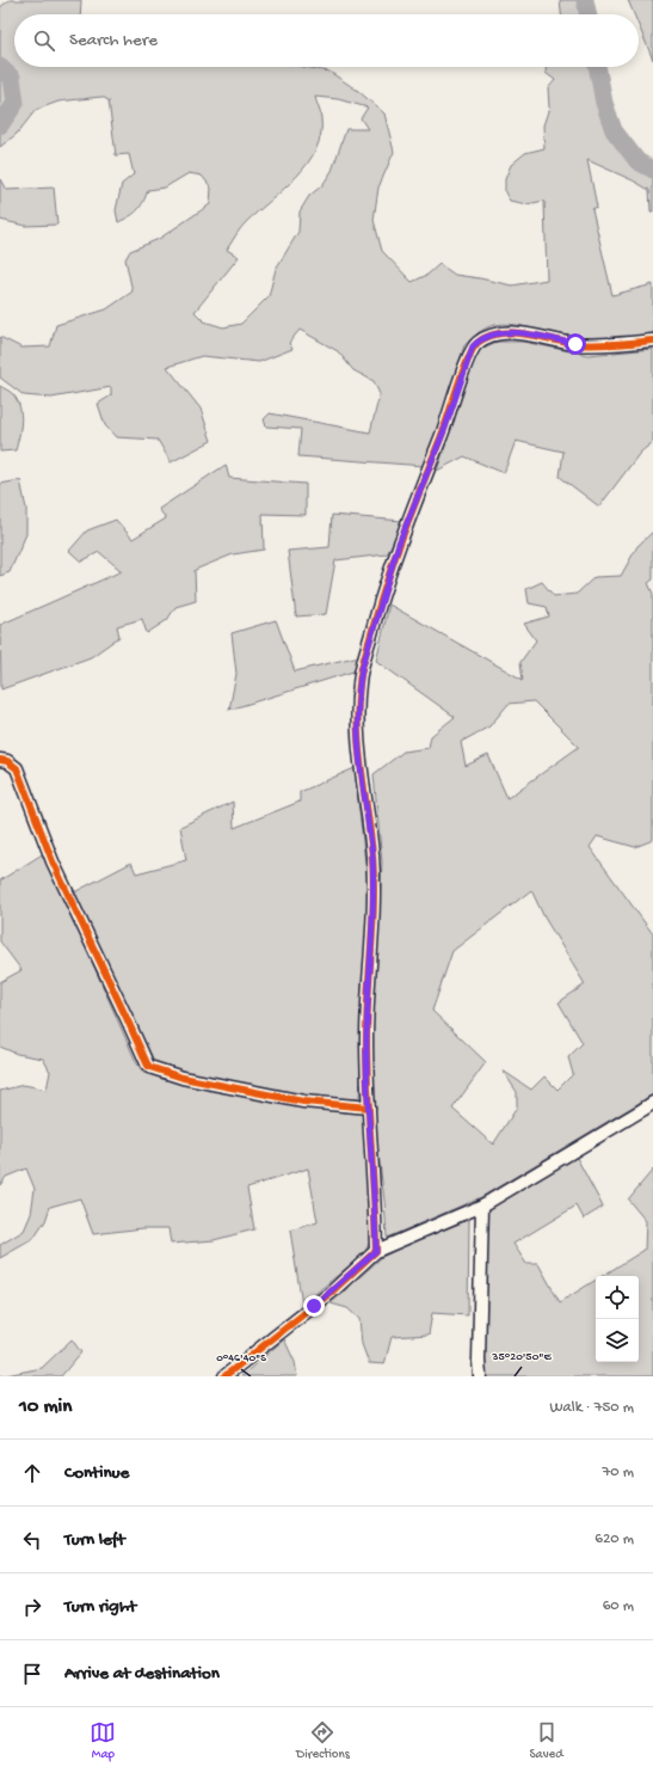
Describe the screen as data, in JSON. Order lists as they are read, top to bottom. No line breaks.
{"page":{"search":"Search here","heading":["10 min","Walk · 750 m"],"list":[["Continue","70 m"],["Turn left","620 m"],["Turn right","60 m"],"Arrive at destination"],"nav":["Map","Directions","Saved"]},"coordinates":["35°20'50\"E","0°46'40\"S"]}
